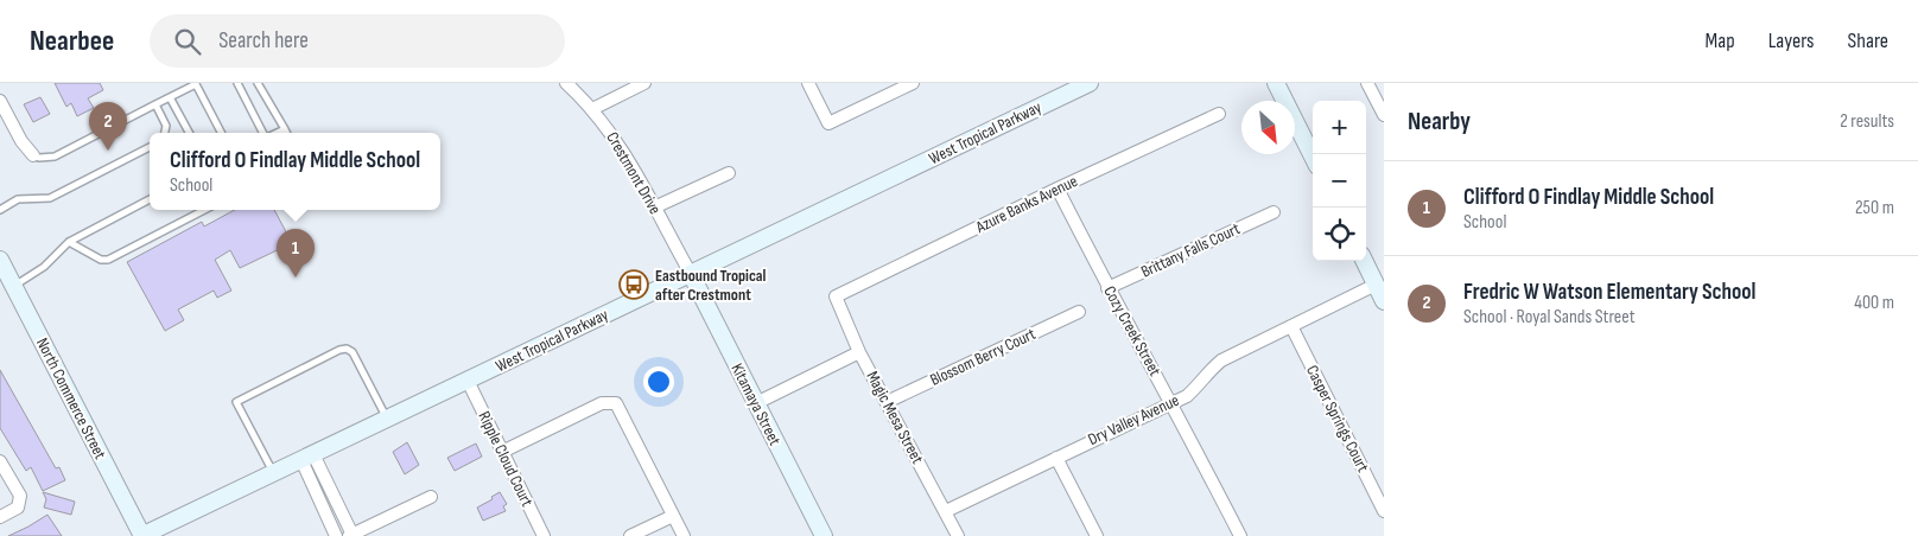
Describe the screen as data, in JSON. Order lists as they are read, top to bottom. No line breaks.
{"streets":{"main road":["West Tropical Parkway","North Commerce Street","Kitamaya Street"],"street":["Crestmont Drive","Azure Banks Avenue","Brittany Falls Court","Cozy Creek Street","Blossom Berry Court","Magic Mesa Street","Casper Springs Court","Dry Valley Avenue","Ripple Cloud Court"]},"crossings":[["West Tropical Parkway","Crestmont Drive"],["West Tropical Parkway","North Commerce Street"],["West Tropical Parkway","Kitamaya Street"],["West Tropical Parkway","Ripple Cloud Court"],["Crestmont Drive","Kitamaya Street"],["Azure Banks Avenue","Cozy Creek Street"],["Azure Banks Avenue","Magic Mesa Street"],["Brittany Falls Court","Cozy Creek Street"],["Cozy Creek Street","Dry Valley Avenue"],["Blossom Berry Court","Magic Mesa Street"],["Magic Mesa Street","Dry Valley Avenue"],["Casper Springs Court","Dry Valley Avenue"]],"places":{"bus stop":["Eastbound Tropical after Crestmont"]},"north":"bottom right","page":{"header":"Nearbee","search":"Search here","nav":["Map","Layers","Share"],"heading":["Nearby","2 results"],"map_buttons":["+","−"],"pins":["2","1"],"popup":["Clifford O Findlay Middle School","School"],"list":[{"mark":"1","name":"Clifford O Findlay Middle School","note":"School","value":"250 m"},{"mark":"2","name":"Fredric W Watson Elementary School","note":"School · Royal Sands Street","value":"400 m"}]}}
